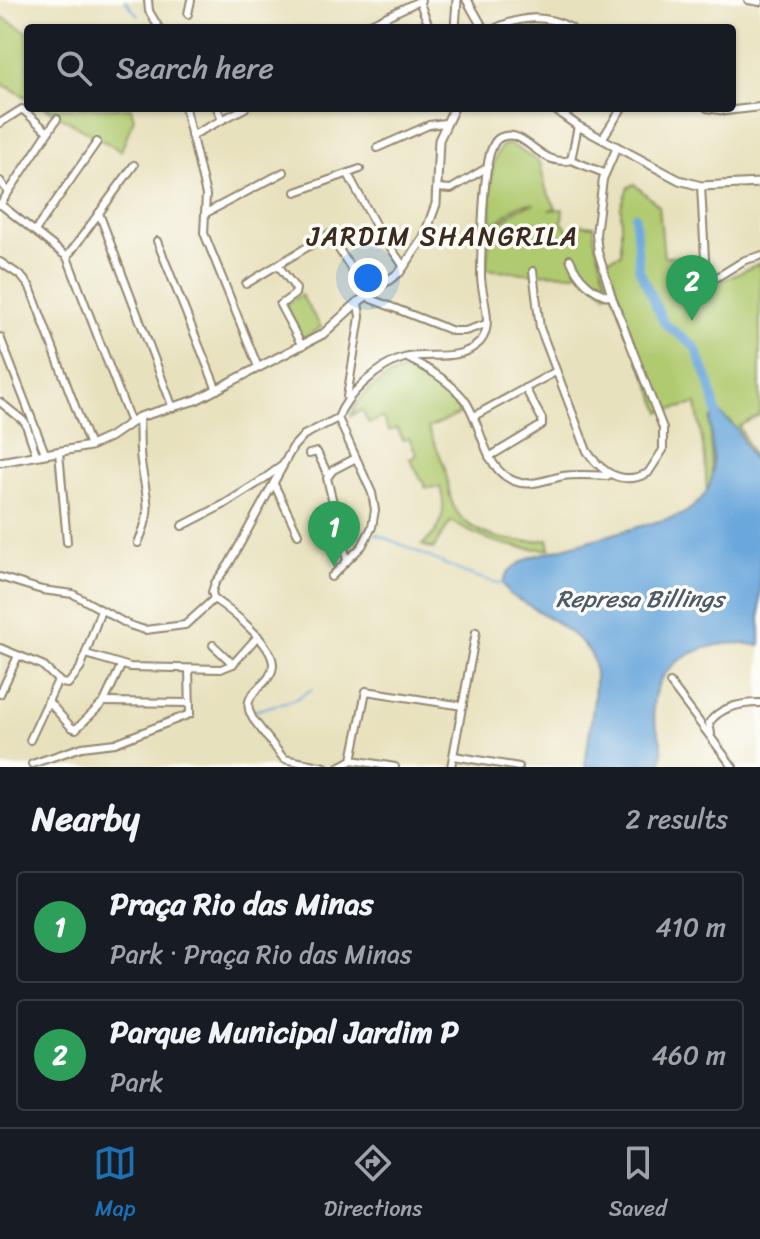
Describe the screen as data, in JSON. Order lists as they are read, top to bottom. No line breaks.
{"districts":["JARDIM SHANGRILA"],"water":["Represa Billings"],"page":{"search":"Search here","pins":["2","1"],"heading":["Nearby","2 results"],"list":[{"mark":"1","name":"Praça Rio das Minas","note":"Park · Praça Rio das Minas","value":"410 m"},{"mark":"2","name":"Parque Municipal Jardim P","note":"Park","value":"460 m"}],"nav":["Map","Directions","Saved"]}}
